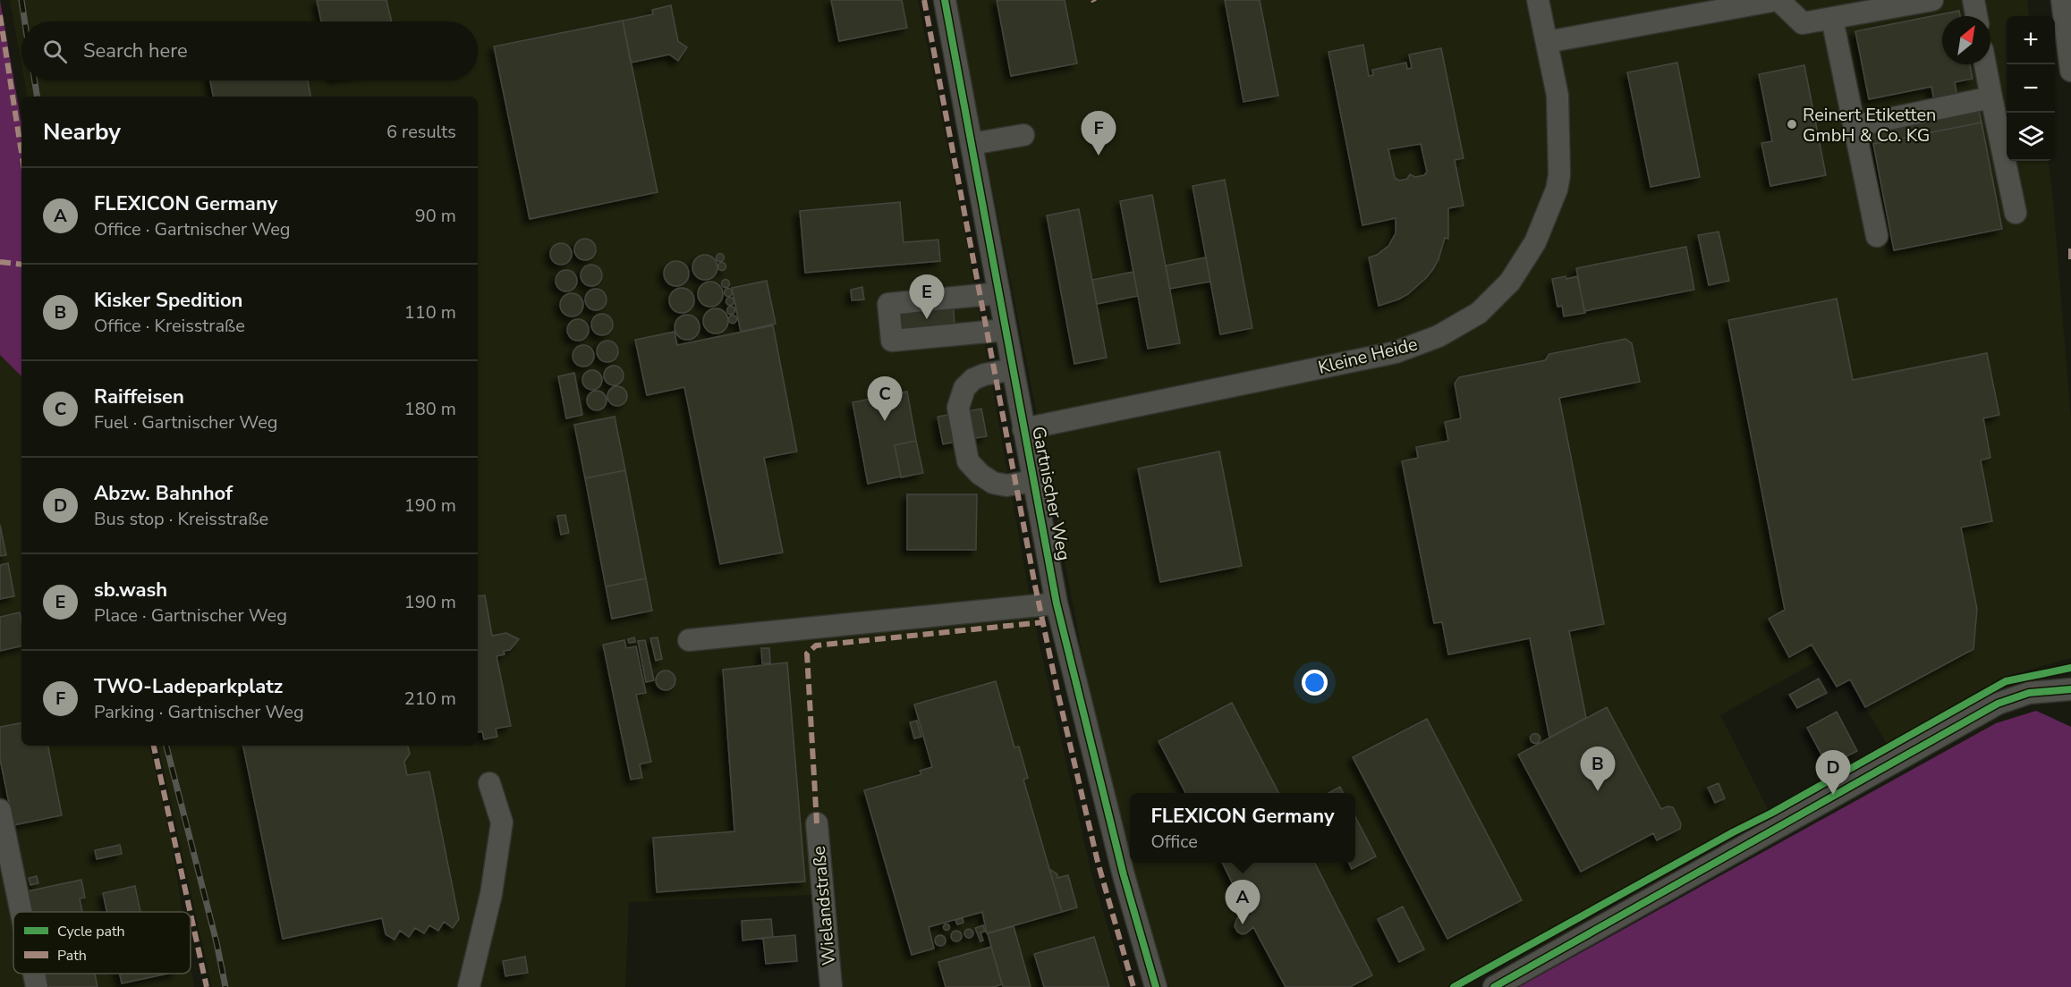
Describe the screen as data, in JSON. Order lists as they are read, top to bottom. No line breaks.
{"streets":{"street":["Kleine Heide","Gartnischer Weg","Wielandstraße"]},"crossings":[["Kleine Heide","Gartnischer Weg"]],"places":["Reinert Etiketten GmbH & Co. KG"],"legend":["Cycle path","Path"],"north":"top right","page":{"map_buttons":["+","−"],"search":"Search here","heading":["Nearby","6 results"],"pins":["F","E","C","B","D","A"],"list":[{"mark":"A","name":"FLEXICON Germany","note":"Office · Gartnischer Weg","value":"90 m"},{"mark":"B","name":"Kisker Spedition","note":"Office · Kreisstraße","value":"110 m"},{"mark":"C","name":"Raiffeisen","note":"Fuel · Gartnischer Weg","value":"180 m"},{"mark":"D","name":"Abzw. Bahnhof","note":"Bus stop · Kreisstraße","value":"190 m"},{"mark":"E","name":"sb.wash","note":"Place · Gartnischer Weg","value":"190 m"},{"mark":"F","name":"TWO-Ladeparkplatz","note":"Parking · Gartnischer Weg","value":"210 m"}],"popup":["FLEXICON Germany","Office"]}}
